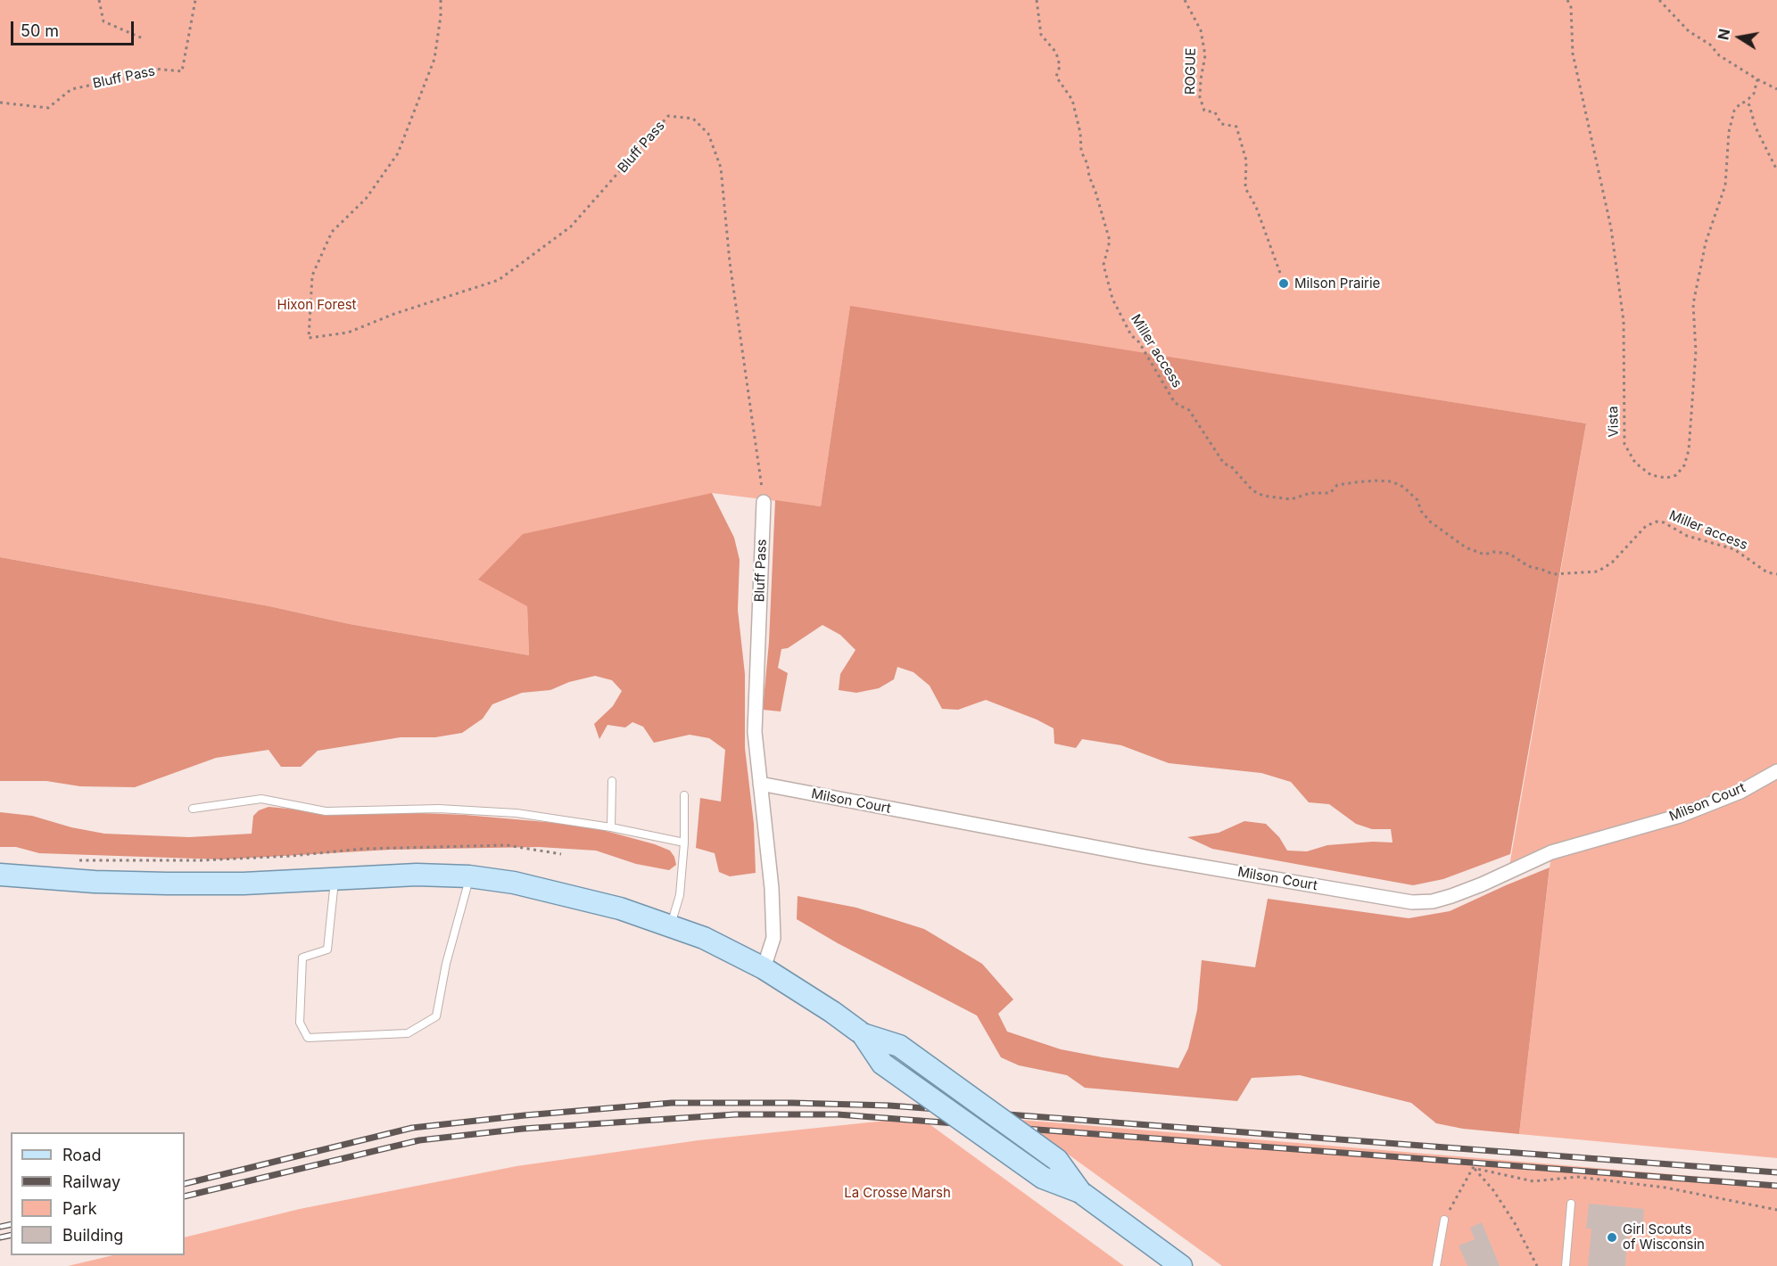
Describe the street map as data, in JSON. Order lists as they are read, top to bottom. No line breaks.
{"streets":{"street":["Bluff Pass","Milson Court"],"path":["ROGUE","Miller access","Vista"]},"crossings":[["Bluff Pass","Milson Court"]],"parks":["Hixon Forest","La Crosse Marsh"],"places":["Milson Prairie","Girl Scouts of Wisconsin"],"legend":["Road","Railway","Park","Building"],"scale_bar":"50 m","north":"left"}
